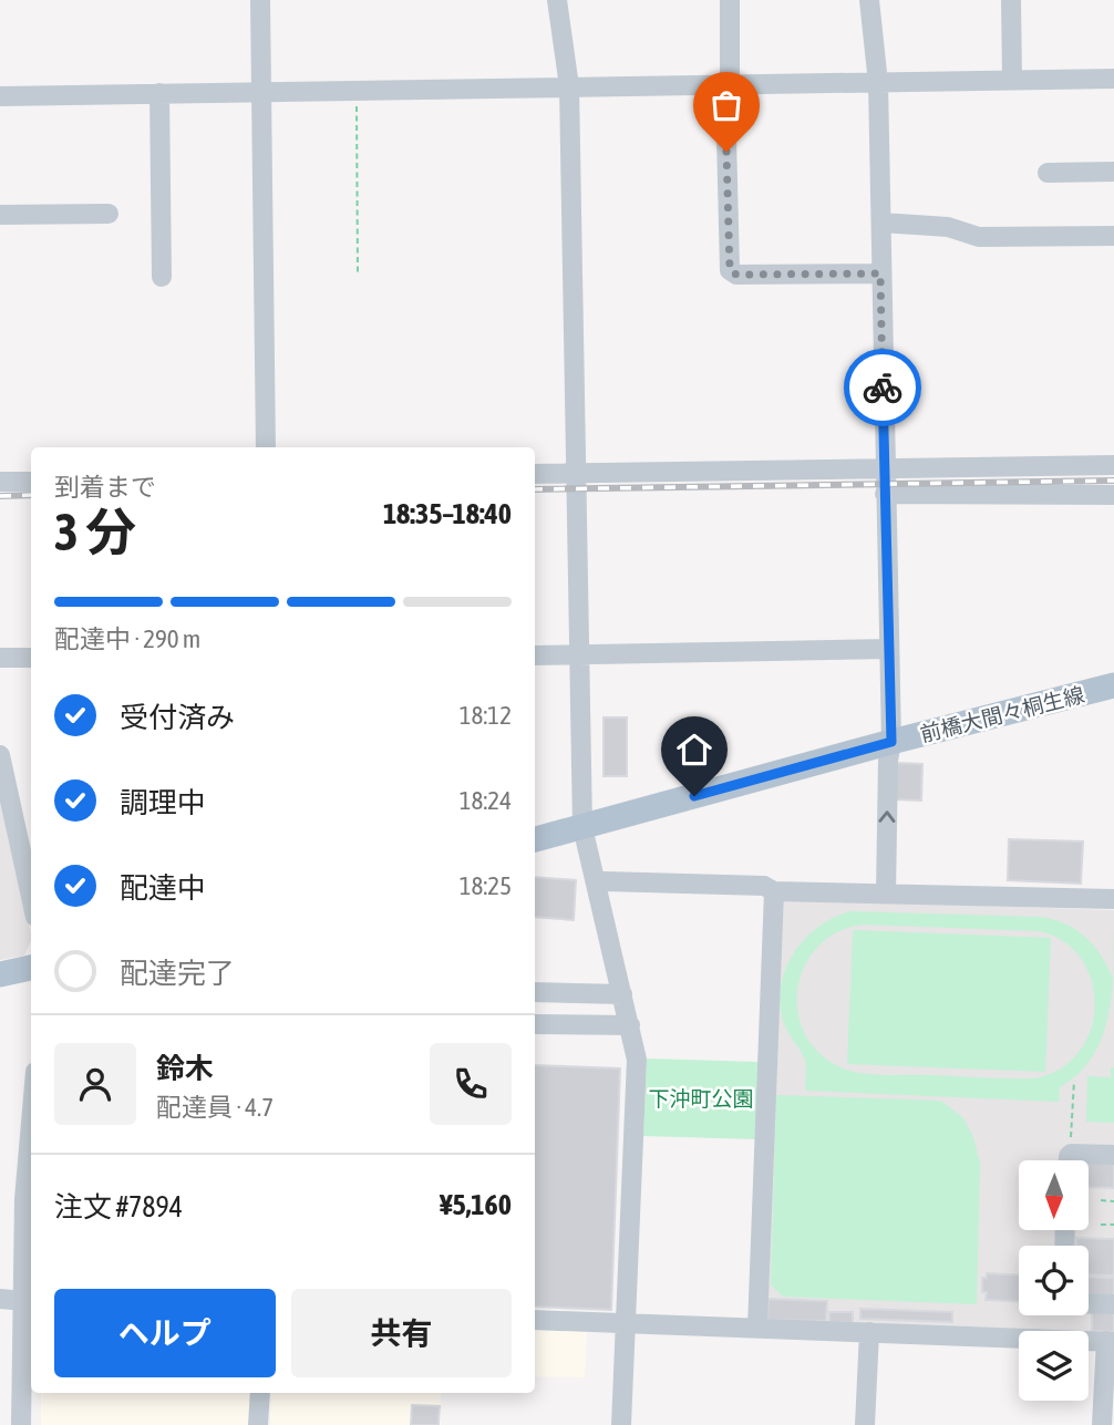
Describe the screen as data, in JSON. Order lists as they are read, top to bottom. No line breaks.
{"streets":{"main road":["前橋大間々桐生線"]},"parks":["下沖町公園"],"north":"bottom","page":{"heading":["3 分","到着まで","18:35–18:40"],"panel":["鈴木","配達員 · 4.7","注文 #7894","¥5,160"],"bar":"配達中 · 290 m","list":[["受付済み","18:12"],["調理中","18:24"],["配達中","18:25"],"配達完了"],"buttons":["ヘルプ","共有"]}}
